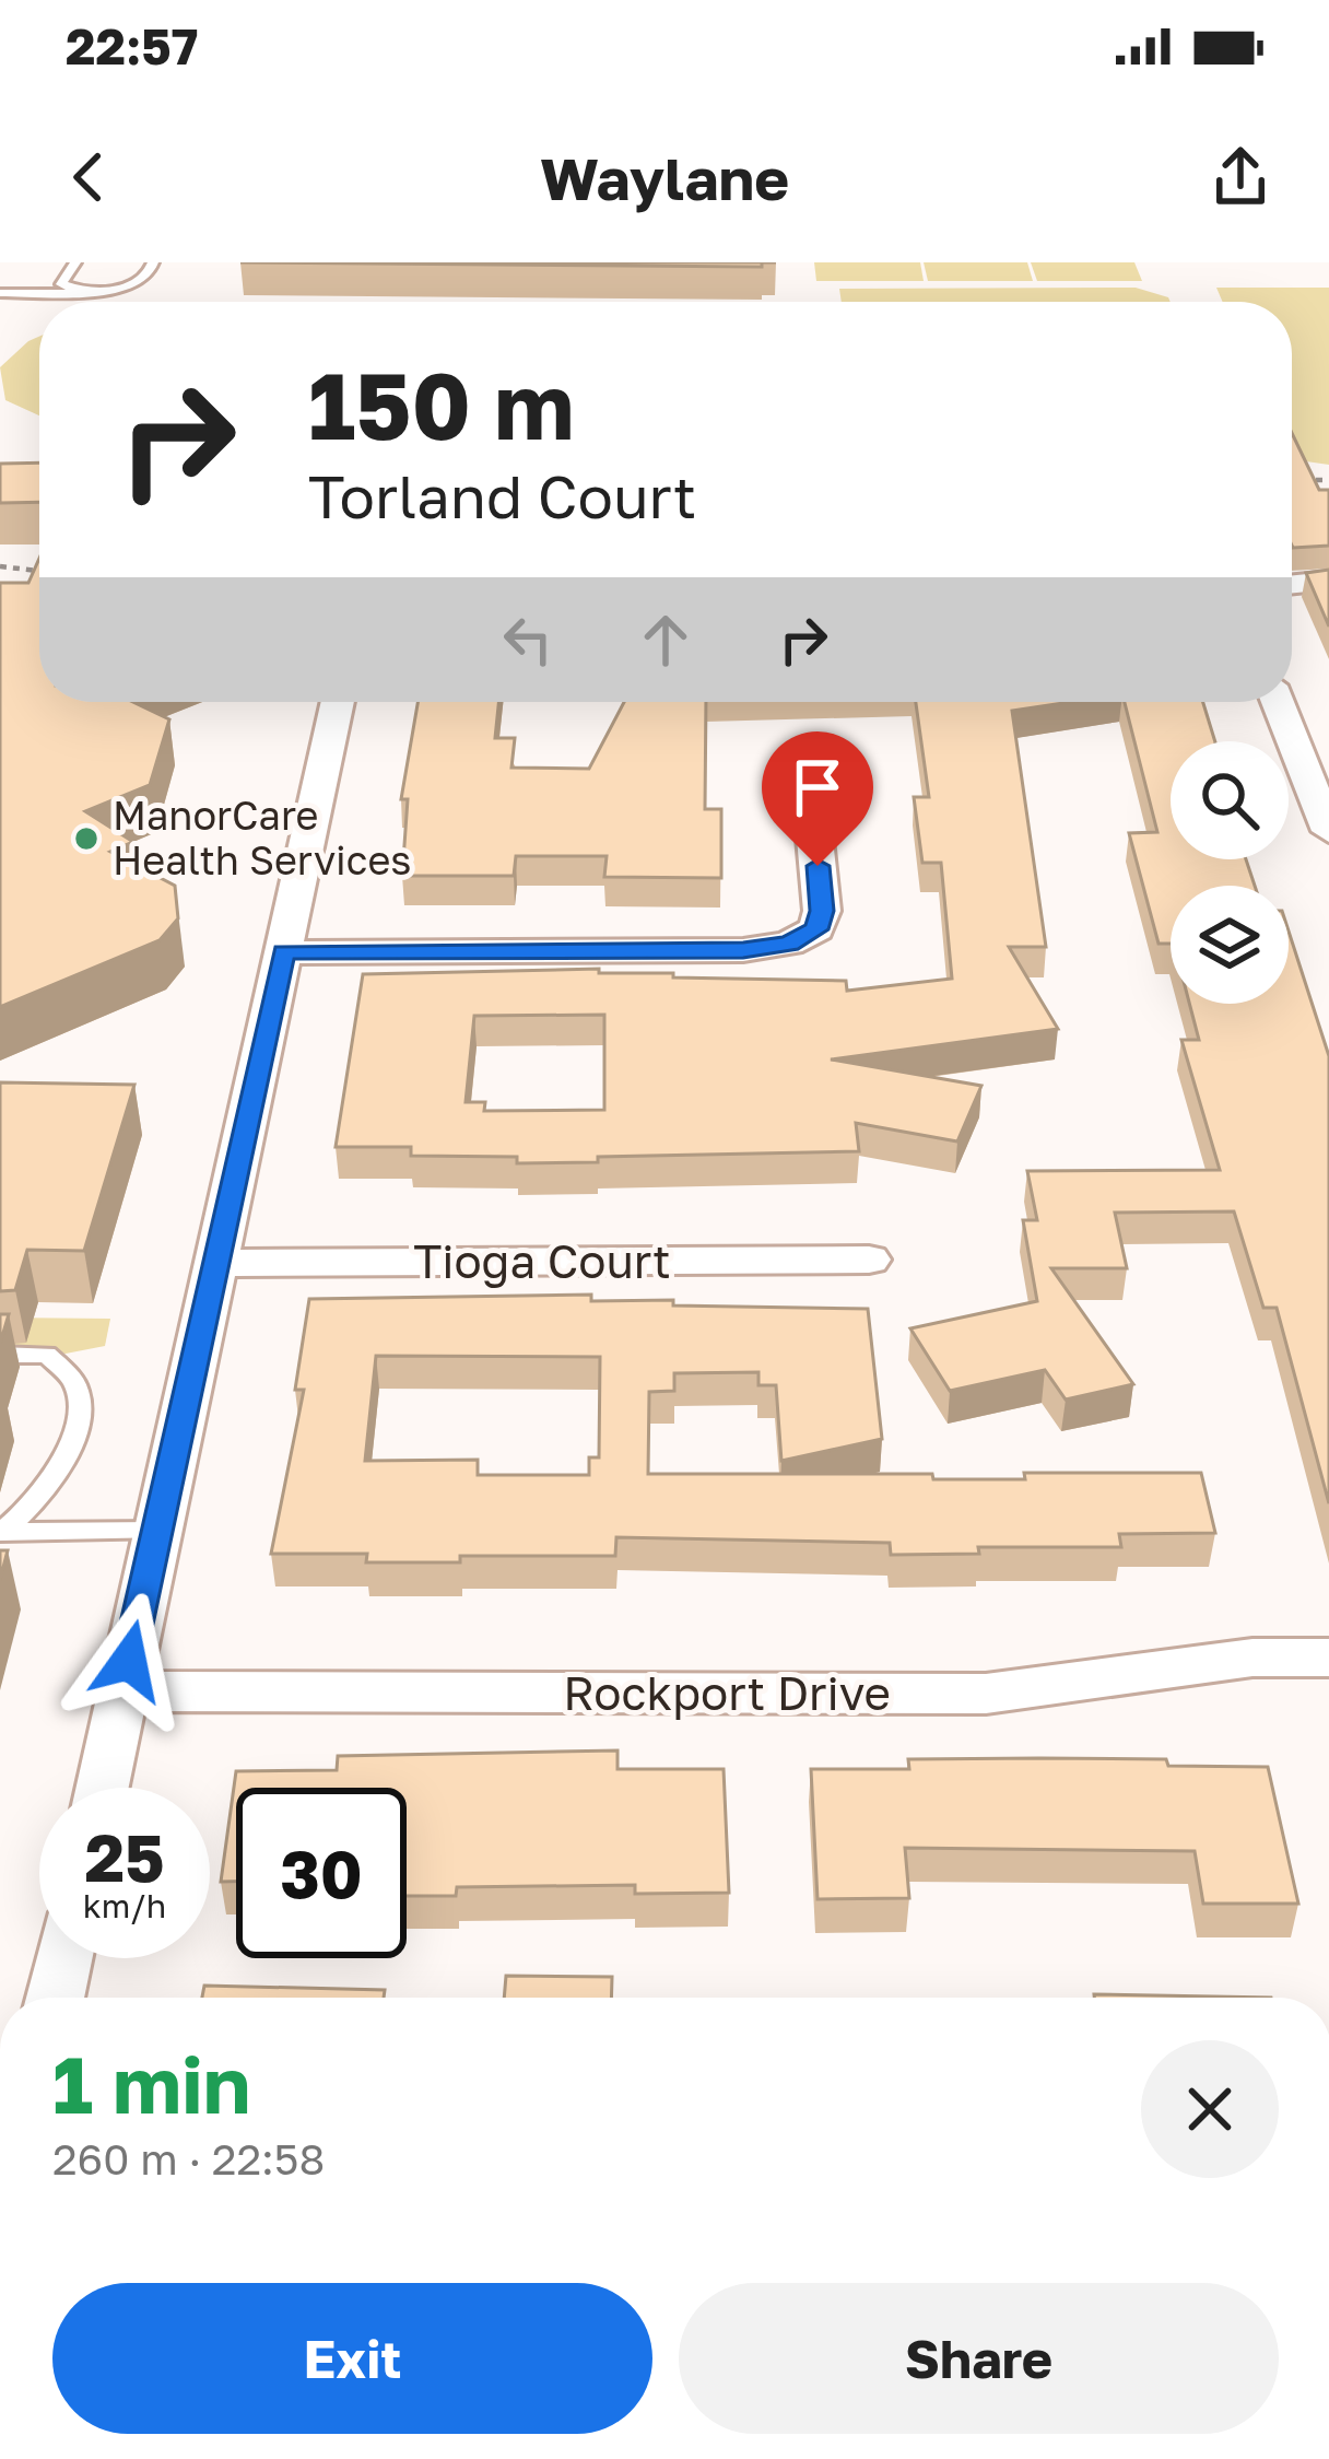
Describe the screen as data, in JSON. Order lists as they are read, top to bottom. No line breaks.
{"streets":{"street":["Tioga Court","Rockport Drive"]},"places":["ManorCare Health Services"],"page":{"status":"22:57","header":"Waylane","turn":["150 m","Torland Court"],"speed":"25 km/h","limit":"30","heading":["1 min","260 m · 22:58"],"buttons":["Exit","Share"]}}
